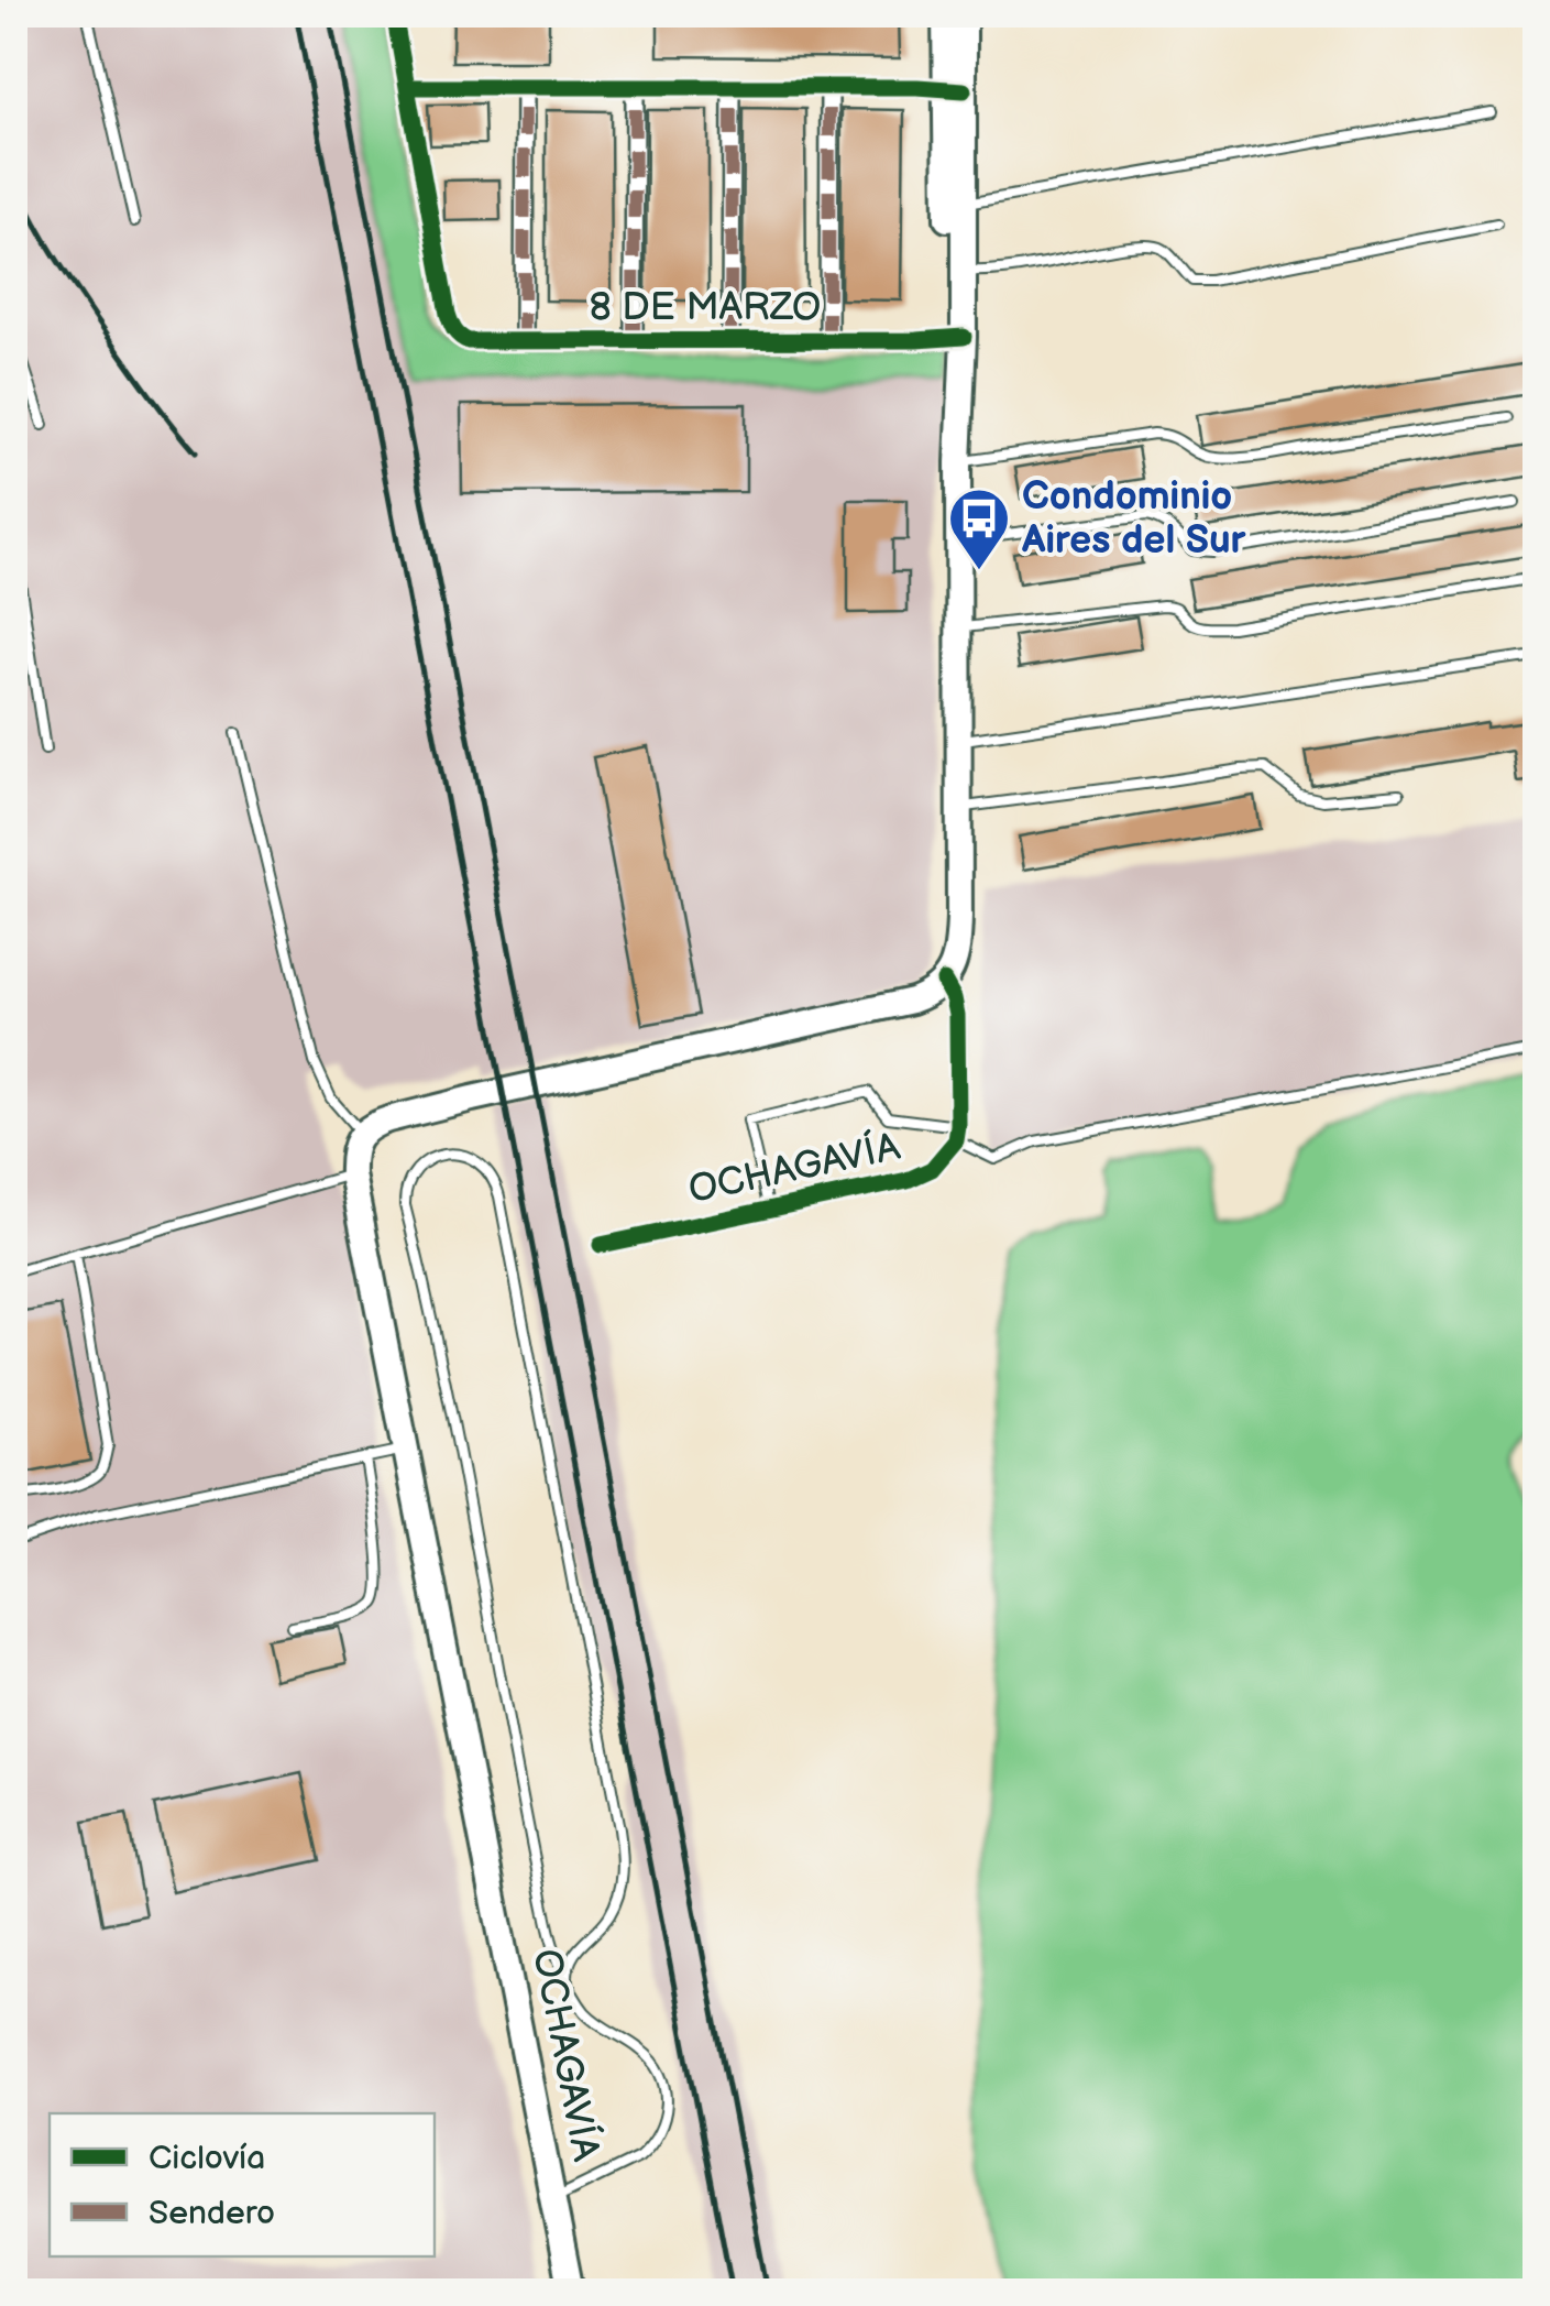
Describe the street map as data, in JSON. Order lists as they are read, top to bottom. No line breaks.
{"streets":{"main road":["OCHAGAVÍA"],"street":["8 DE MARZO"]},"places":{"bus stop":["Condominio Aires del Sur"]},"legend":["Ciclovía","Sendero"]}
